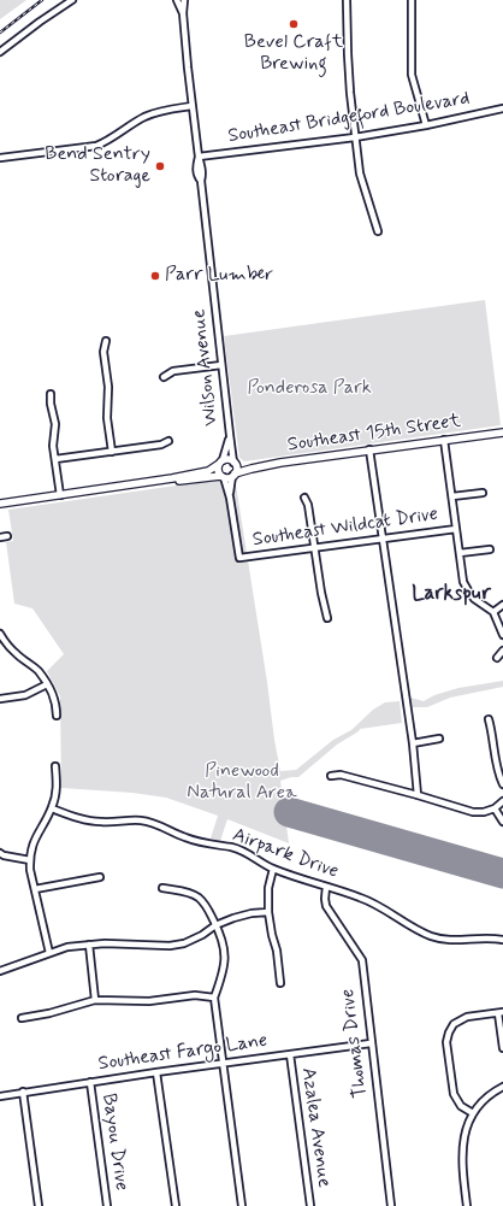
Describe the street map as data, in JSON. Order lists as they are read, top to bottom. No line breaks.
{"streets":{"main road":["Southeast 15th Street"],"street":["Southeast Bridgeford Boulevard","Wilson Avenue","Southeast Wildcat Drive","Airpark Drive","Thomas Drive","Southeast Fargo Lane","Azalea Avenue","Bayou Drive"]},"crossings":[["Southeast Bridgeford Boulevard","Wilson Avenue"],["Wilson Avenue","Southeast 15th Street"],["Airpark Drive","Thomas Drive"],["Thomas Drive","Southeast Fargo Lane"],["Southeast Fargo Lane","Azalea Avenue"],["Southeast Fargo Lane","Bayou Drive"]],"districts":["Larkspur"],"parks":["Ponderosa Park","Pinewood Natural Area"],"places":["Bevel Craft Brewing","Bend Sentry Storage","Parr Lumber"]}
